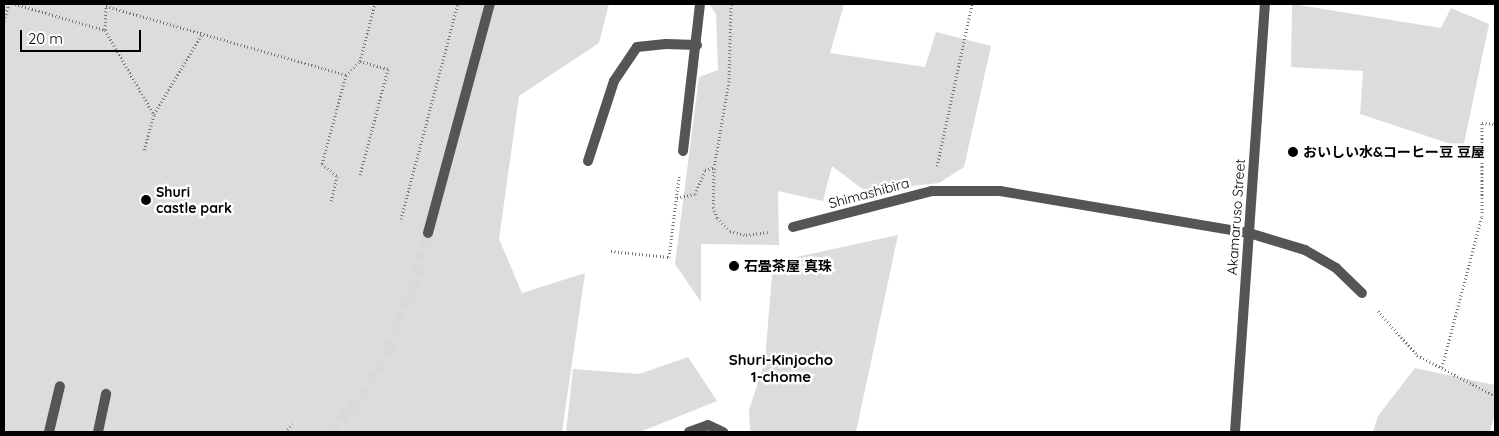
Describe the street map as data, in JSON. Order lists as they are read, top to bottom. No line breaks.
{"streets":{"street":["Shimashibira","Akamaruso Street"]},"crossings":[["Shimashibira","Akamaruso Street"]],"districts":["Shuri-Kinjocho 1-chome"],"places":["おいしい水&コーヒー豆 豆屋","Shuri castle park","石畳茶屋 真珠"],"scale_bar":"20 m"}
